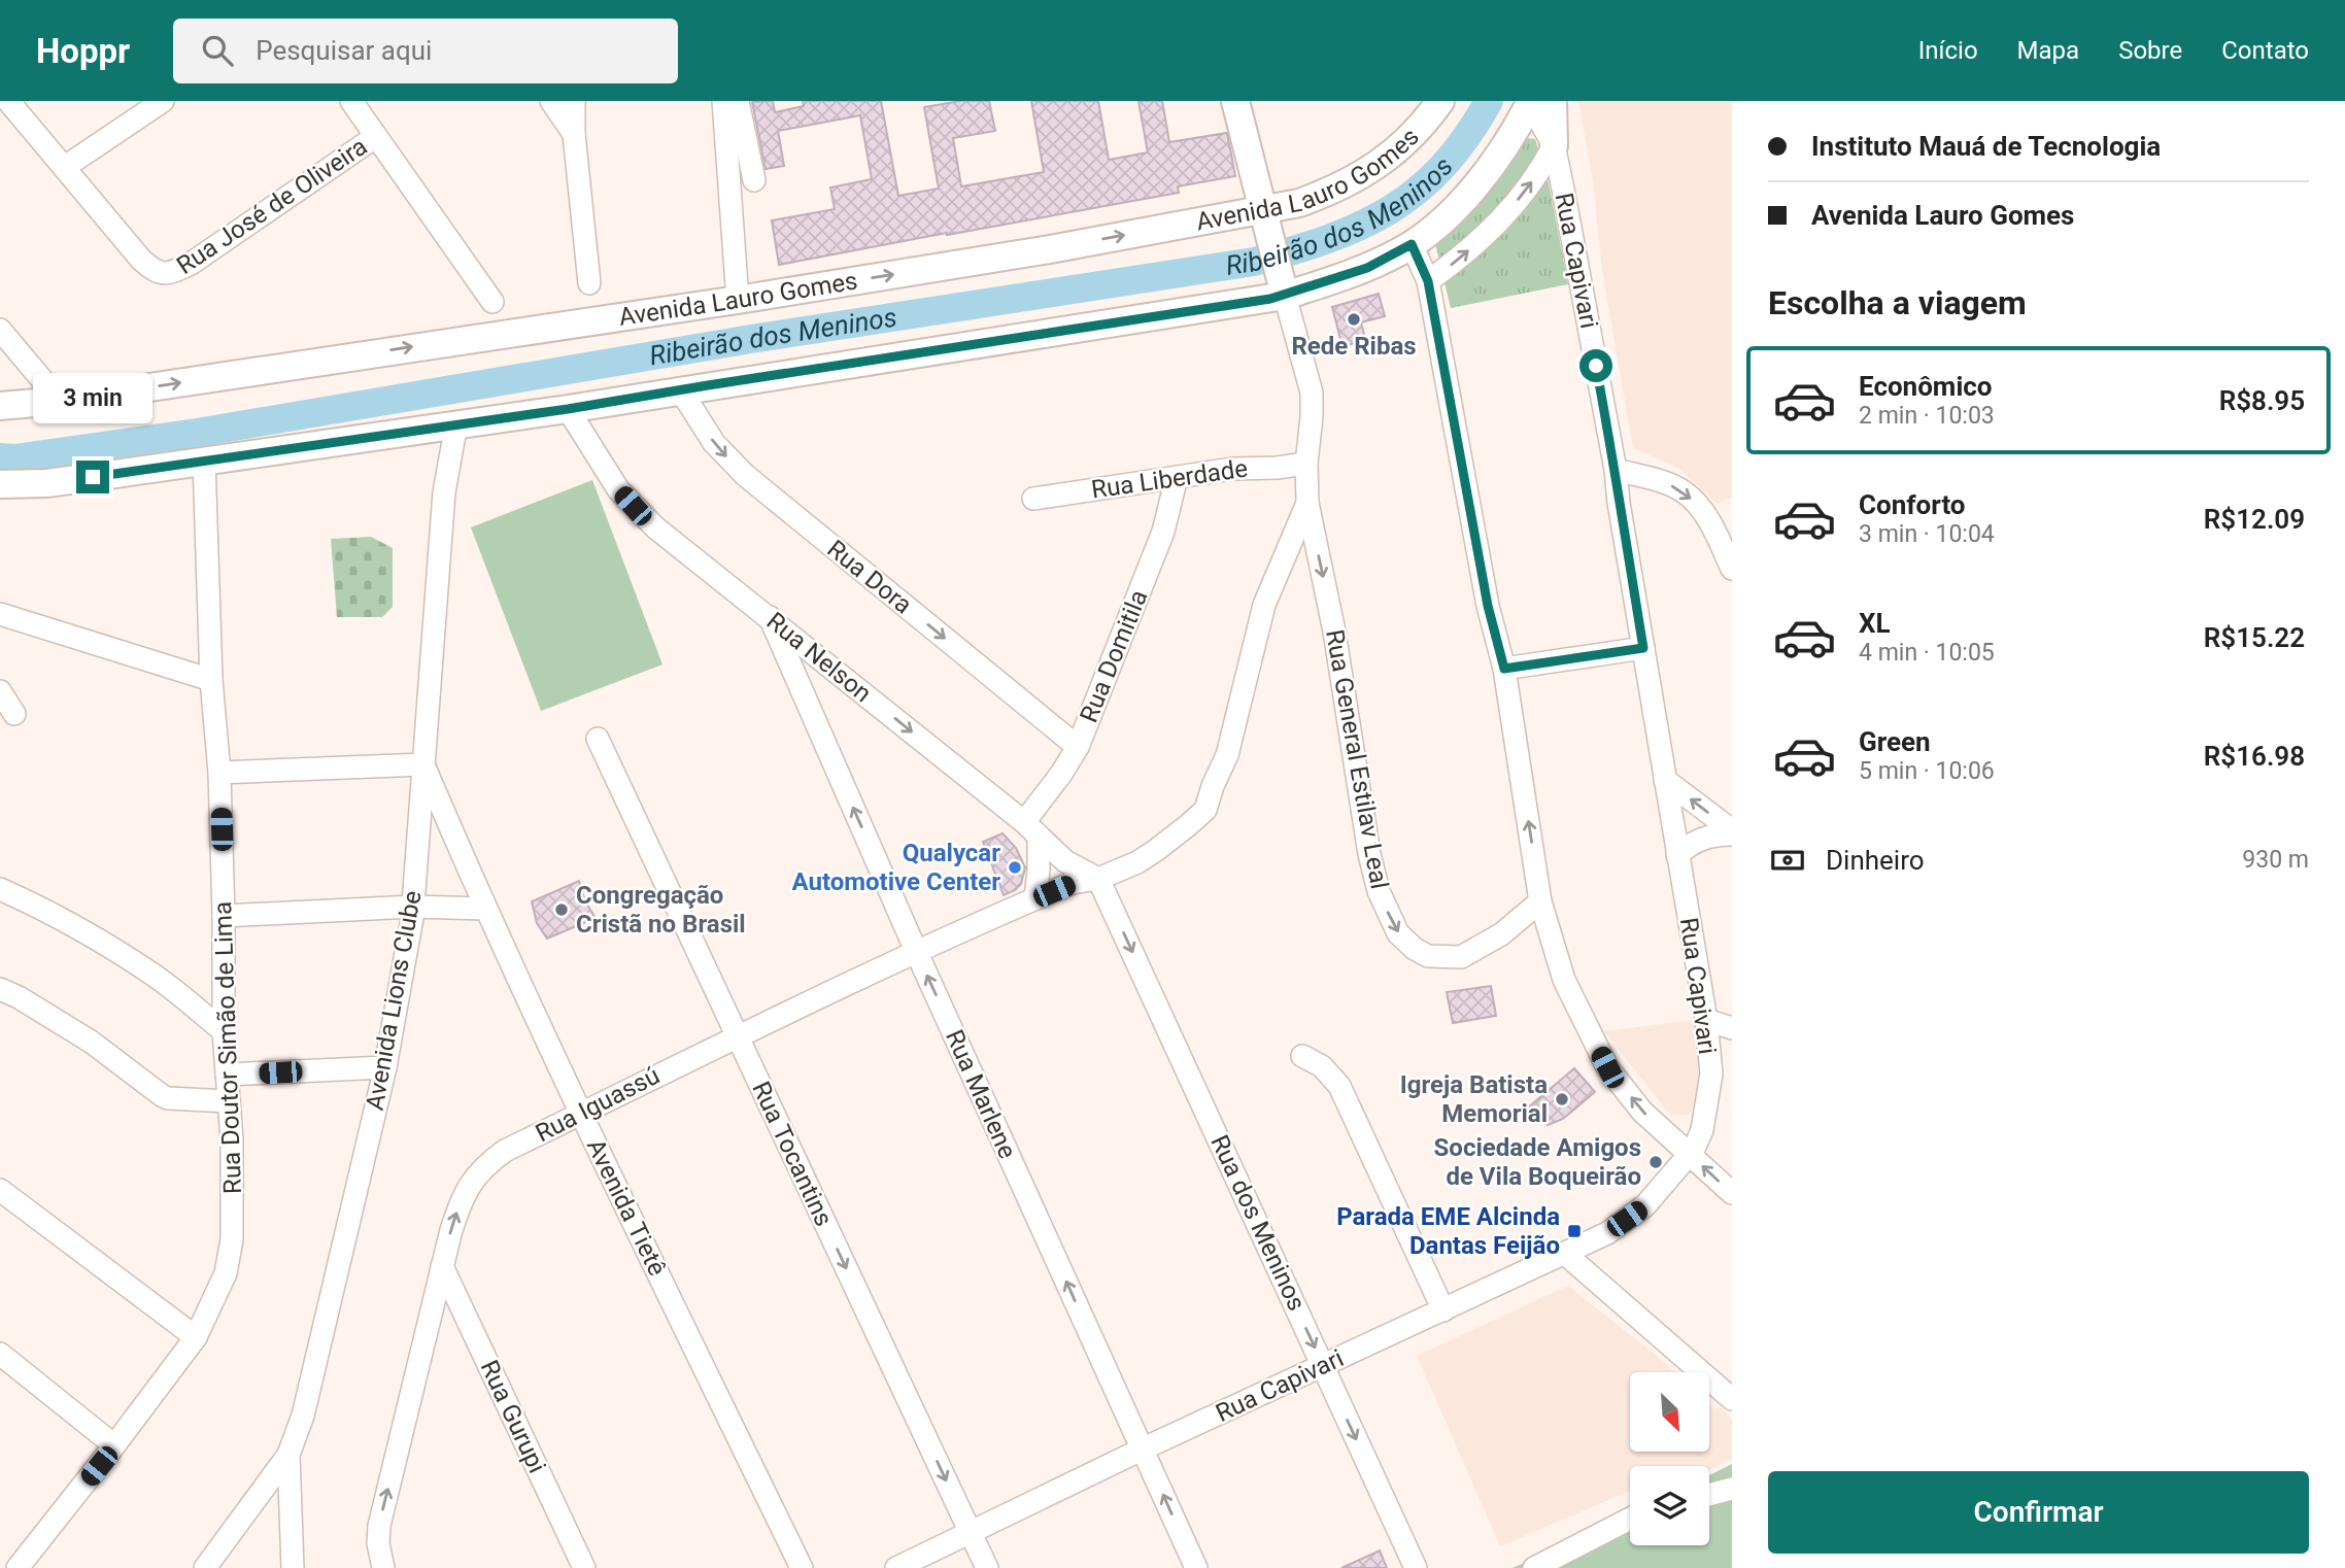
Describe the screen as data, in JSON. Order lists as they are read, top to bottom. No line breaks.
{"streets":{"main road":["Avenida Lauro Gomes"],"street":["Rua José de Oliveira","Rua Capivari","Rua Liberdade","Rua Dora","Rua Domitila","Rua Nelson","Rua General Estilav Leal","Avenida Lions Clube","Rua Doutor Simão de Lima","Rua Marlene","Rua Iguassú","Rua Tocantins","Avenida Tietê","Rua dos Meninos","Rua Gurupi"]},"crossings":[["Rua Capivari","Rua Marlene"],["Rua Capivari","Rua Tocantins"],["Rua Capivari","Rua dos Meninos"],["Rua Liberdade","Rua Domitila"],["Rua Dora","Rua Domitila"],["Rua Domitila","Rua Nelson"],["Rua Nelson","Rua Marlene"],["Rua Nelson","Rua Iguassú"],["Rua Nelson","Rua dos Meninos"],["Rua General Estilav Leal","Rua Iguassú"],["Avenida Lions Clube","Avenida Tietê"],["Rua Marlene","Rua Iguassú"],["Rua Iguassú","Rua Tocantins"],["Rua Iguassú","Avenida Tietê"],["Rua Iguassú","Rua dos Meninos"],["Rua Iguassú","Rua Gurupi"]],"one_way":["Rua Dora","Rua Nelson","Rua Marlene","Rua Tocantins"],"water":["Ribeirão dos Meninos"],"places":{"other":["Rede Ribas","Qualycar Automotive Center","Congregação Cristã no Brasil","Igreja Batista Memorial","Sociedade Amigos de Vila Boqueirão"],"transit":["Parada EME Alcinda Dantas Feijão"]},"north":"bottom right","page":{"header":"Hoppr","search":"Pesquisar aqui","nav":["Início","Mapa","Sobre","Contato"],"banner":["Instituto Mauá de Tecnologia","Avenida Lauro Gomes"],"heading":"Escolha a viagem","list":[{"name":"Econômico","note":"2 min · 10:03","value":"R$8.95"},{"name":"Conforto","note":"3 min · 10:04","value":"R$12.09"},{"name":"XL","note":"4 min · 10:05","value":"R$15.22"},{"name":"Green","note":"5 min · 10:06","value":"R$16.98"}],"bubble":"3 min","pay":["Dinheiro","930 m"],"buttons":"Confirmar"}}
